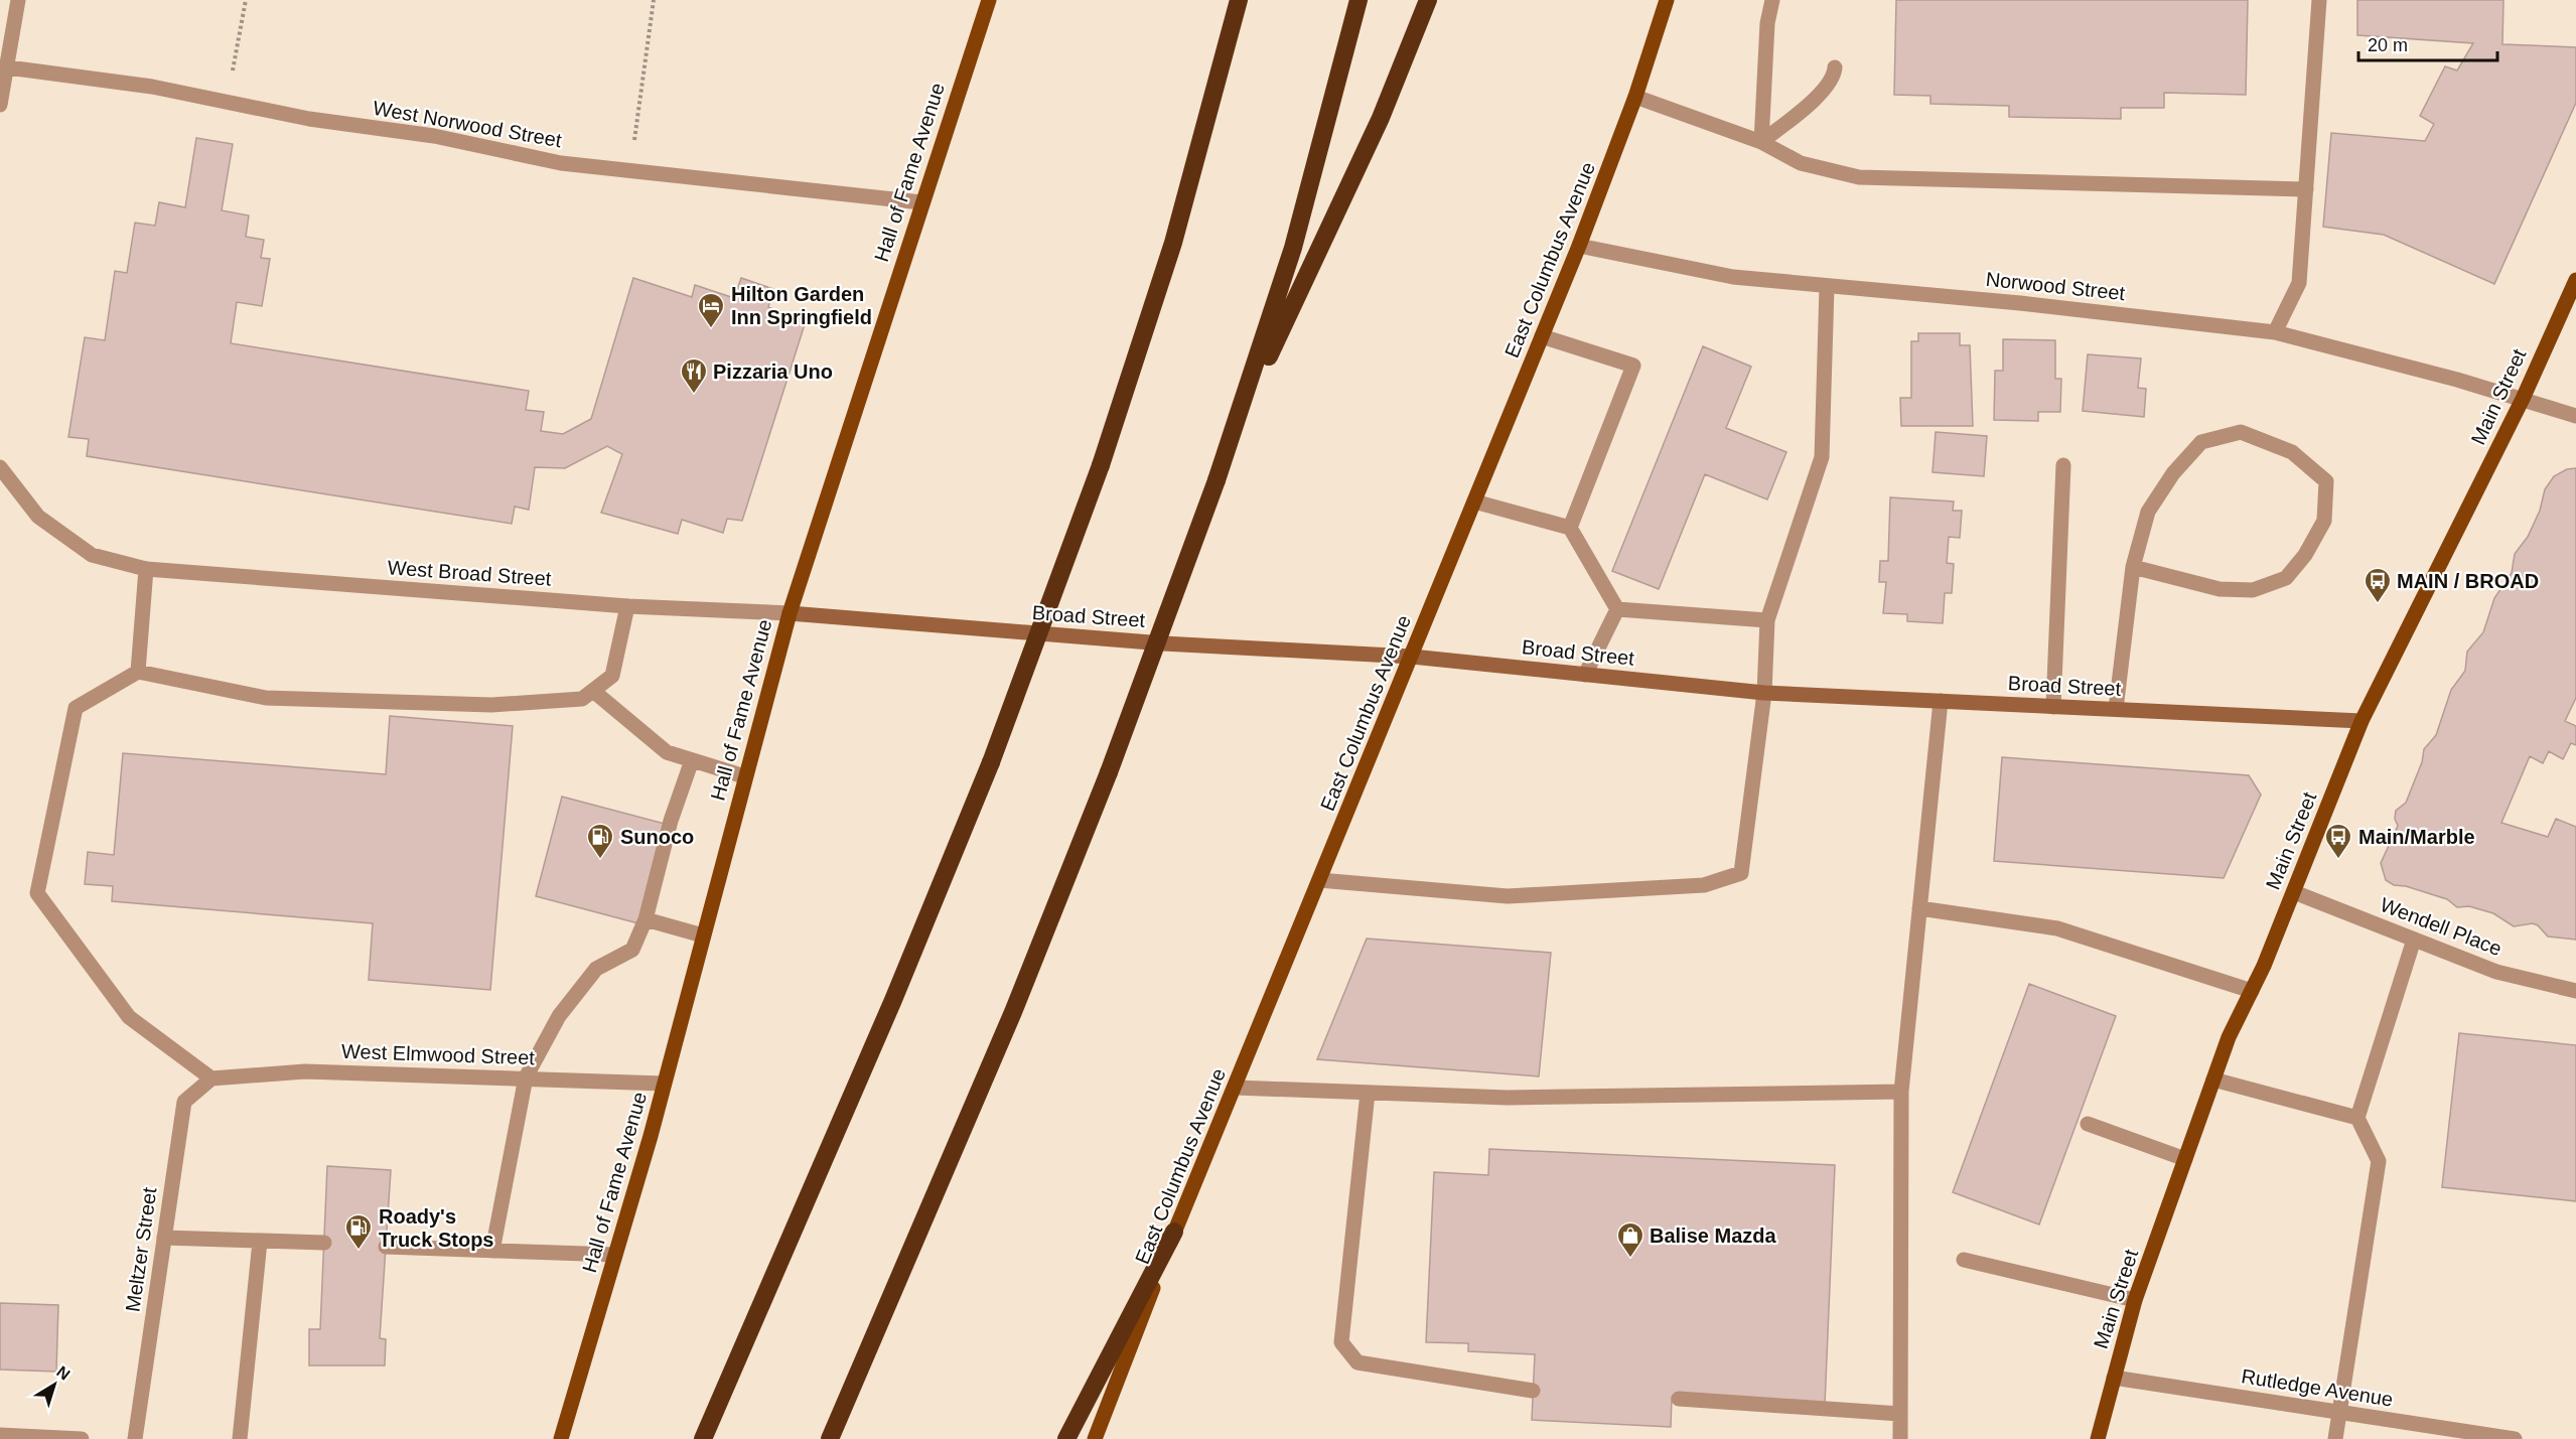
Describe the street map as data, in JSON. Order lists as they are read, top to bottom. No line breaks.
{"streets":{"main road":["Hall of Fame Avenue","East Columbus Avenue","Main Street","Broad Street"],"street":["West Norwood Street","Norwood Street","West Broad Street","Wendell Place","West Elmwood Street","Meltzer Street","Rutledge Avenue"]},"crossings":[["West Norwood Street","Hall of Fame Avenue"],["Hall of Fame Avenue","West Broad Street"],["Hall of Fame Avenue","Broad Street"],["Hall of Fame Avenue","West Elmwood Street"],["East Columbus Avenue","Norwood Street"],["East Columbus Avenue","Broad Street"],["Norwood Street","Main Street"],["Main Street","Broad Street"],["Main Street","Wendell Place"],["Main Street","Rutledge Avenue"],["West Broad Street","Broad Street"],["West Elmwood Street","Meltzer Street"]],"places":{"hotel":["Hilton Garden Inn Springfield"],"restaurant":["Pizzaria Uno"],"bus stop":["MAIN / BROAD","Main/Marble"],"fuel station":["Sunoco","Roady's Truck Stops"],"shop":["Balise Mazda"]},"scale_bar":"20 m","north":"top right"}
